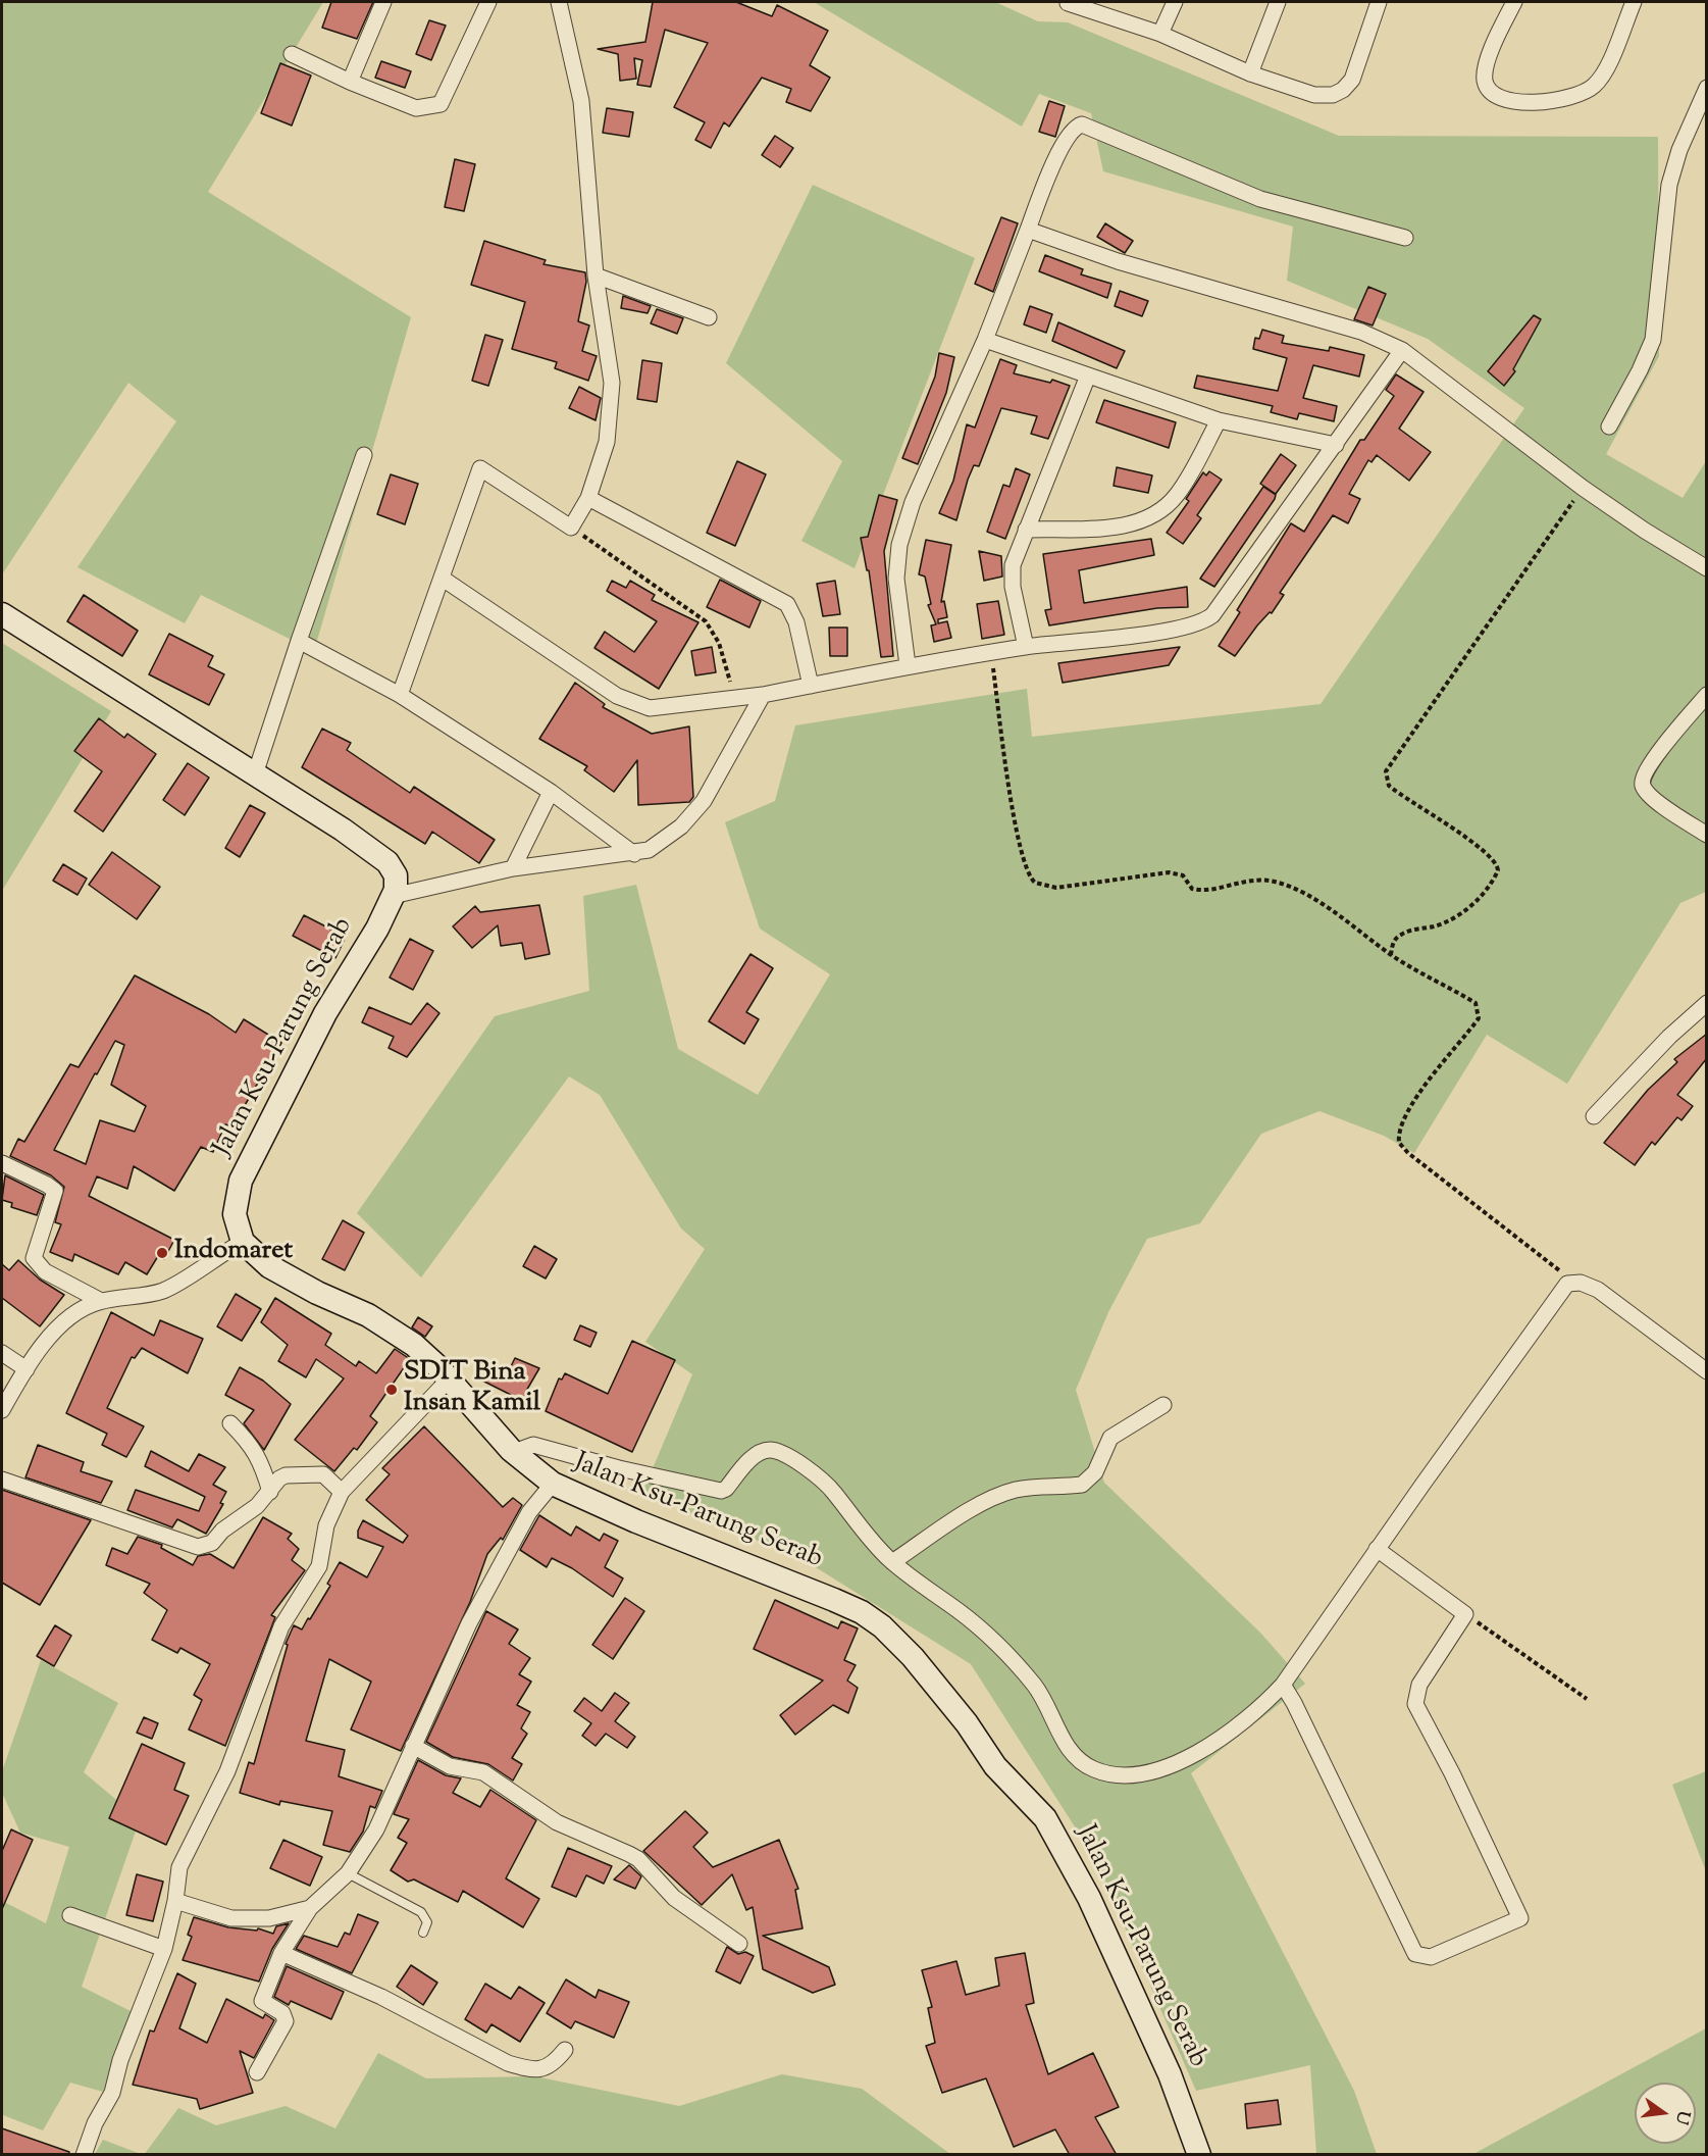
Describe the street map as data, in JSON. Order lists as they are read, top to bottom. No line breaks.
{"streets":{"street":["Jalan Ksu-Parung Serab"]},"places":["Indomaret","SDIT Bina Insan Kamil"],"north":"right"}
